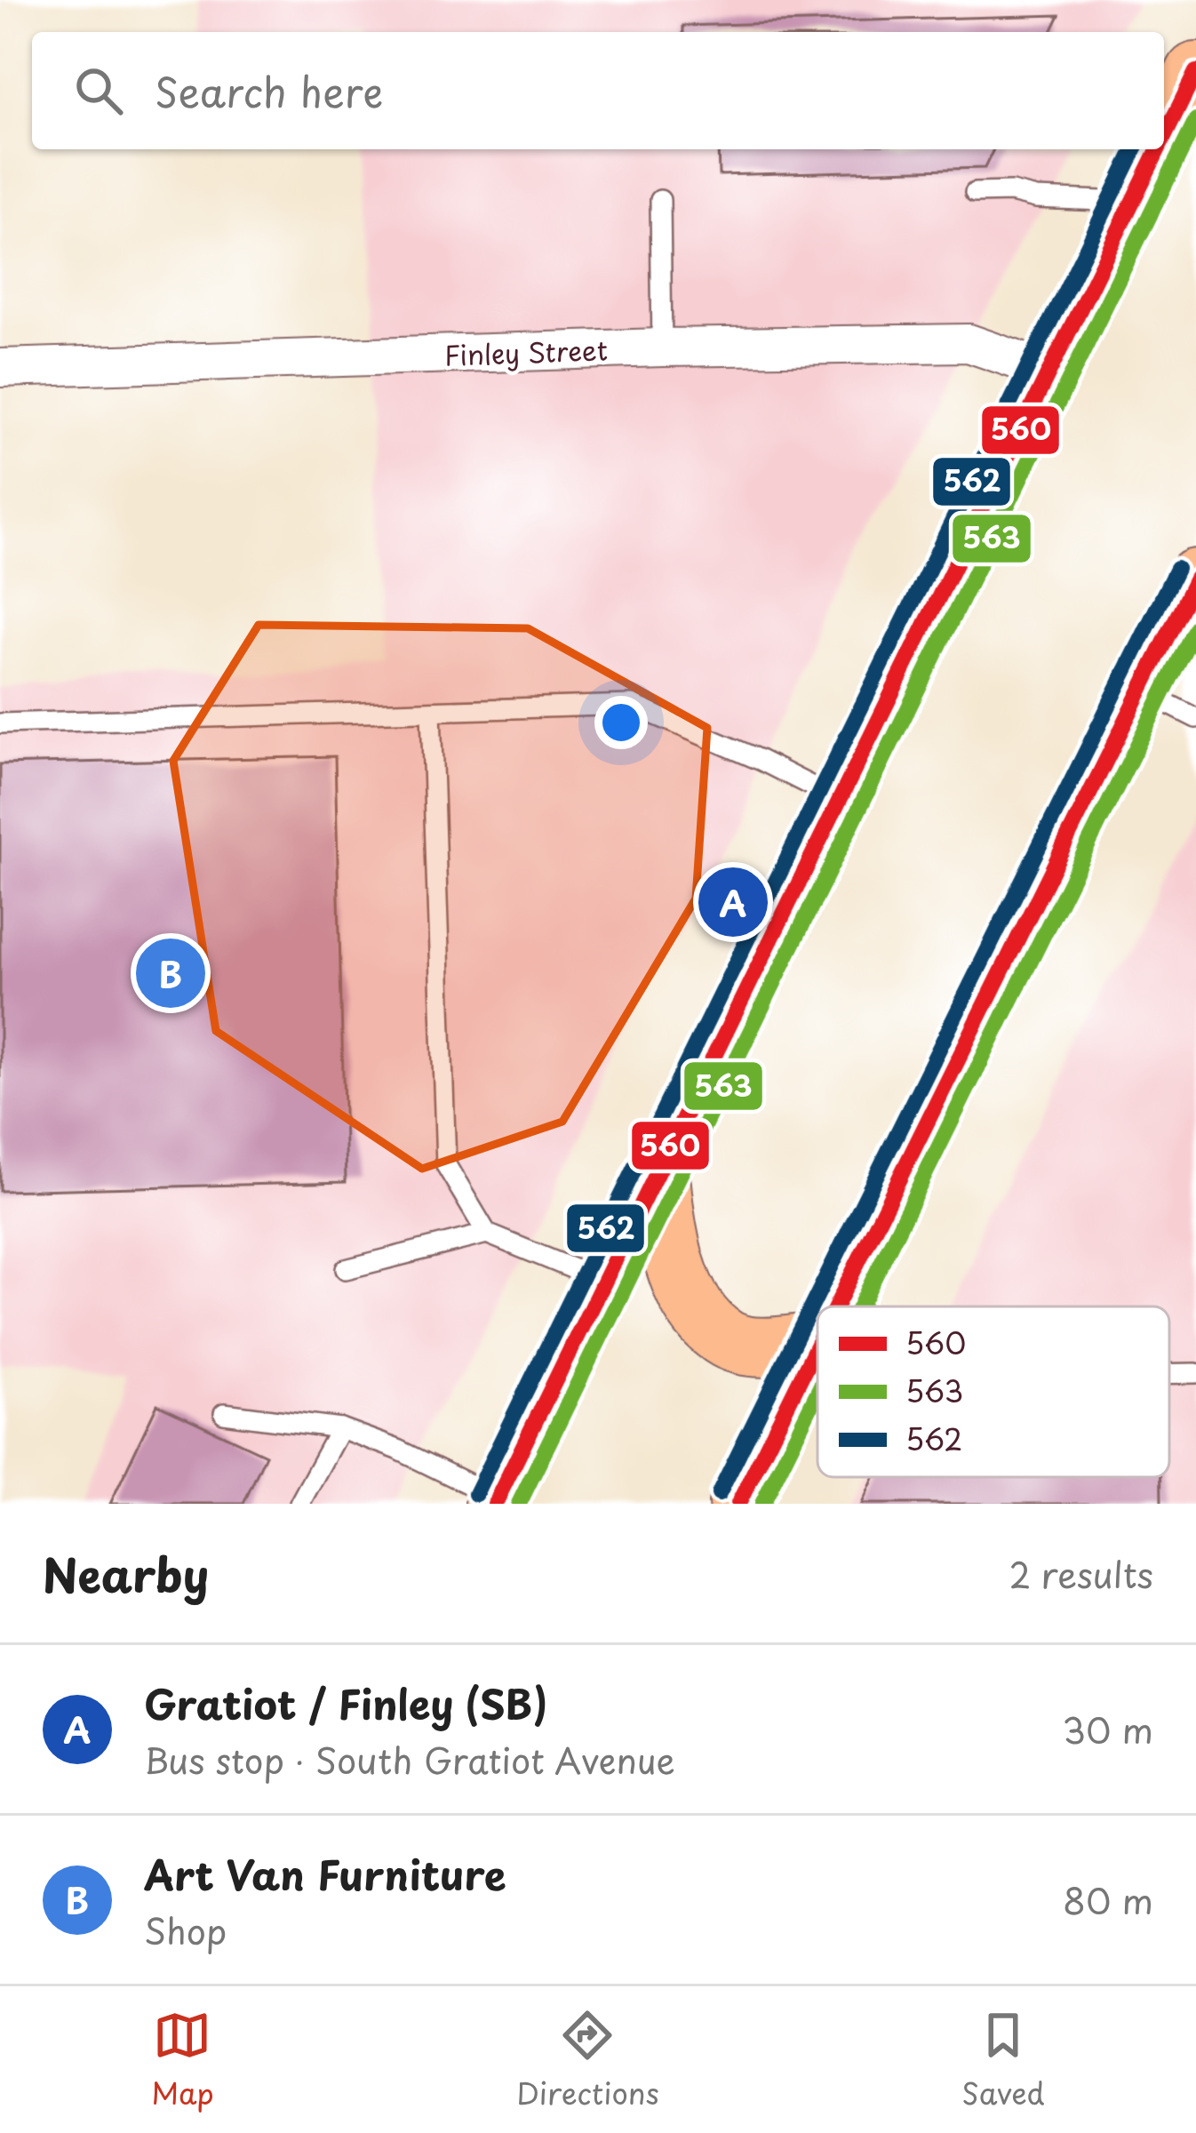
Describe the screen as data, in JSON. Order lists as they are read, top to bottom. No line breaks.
{"streets":{"street":["Finley Street"]},"lines":["transit line 560","transit line 563","transit line 562"],"legend":["560","563","562"],"page":{"search":"Search here","pins":["A","B"],"heading":["Nearby","2 results"],"list":[{"mark":"A","name":"Gratiot / Finley (SB)","note":"Bus stop · South Gratiot Avenue","value":"30 m"},{"mark":"B","name":"Art Van Furniture","note":"Shop","value":"80 m"}],"nav":["Map","Directions","Saved"]}}
